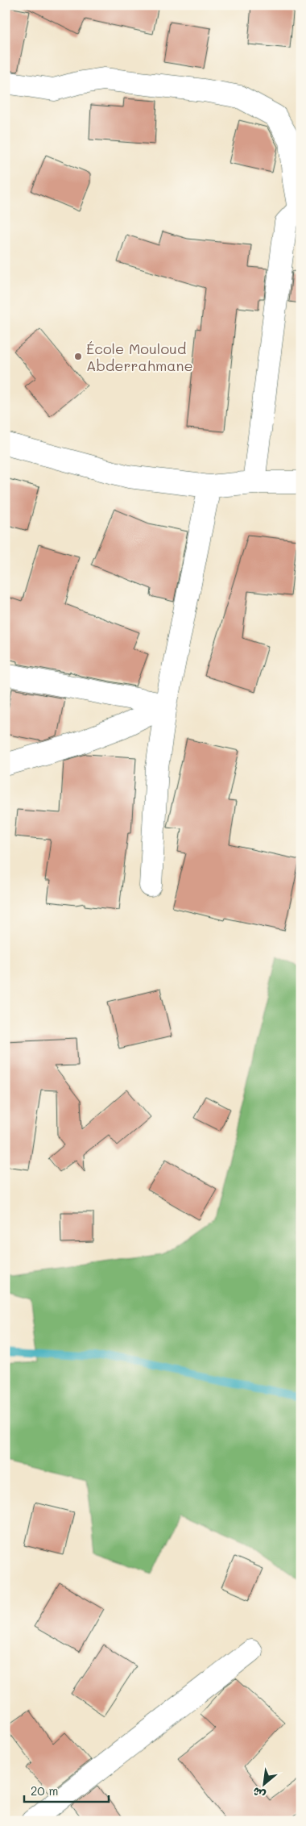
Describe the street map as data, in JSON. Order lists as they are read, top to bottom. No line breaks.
{"places":["École Mouloud Abderrahmane"],"scale_bar":"20 m","north":"bottom left"}
